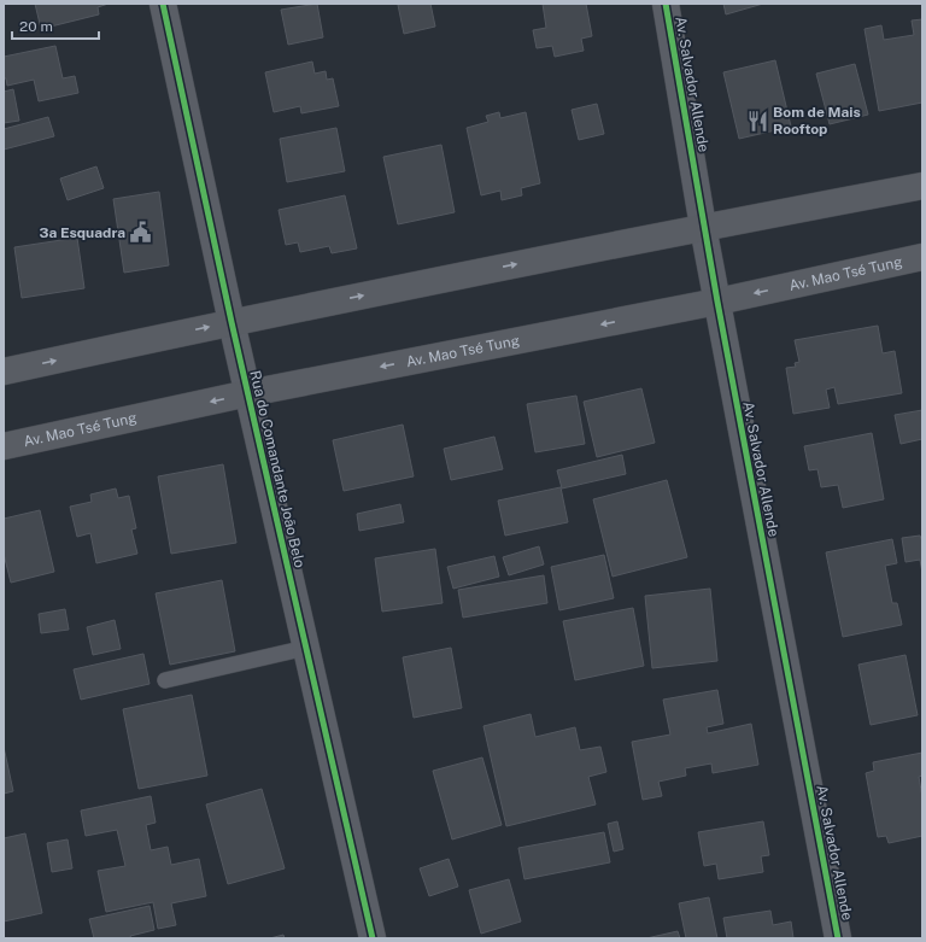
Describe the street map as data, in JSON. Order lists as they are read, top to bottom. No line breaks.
{"streets":{"main road":["Av. Mao Tsé Tung"],"street":["Av. Salvador Allende","Rua do Comandante João Belo"]},"crossings":[["Av. Salvador Allende","Av. Mao Tsé Tung"],["Av. Mao Tsé Tung","Rua do Comandante João Belo"]],"places":{"restaurant":["Bom de Mais Rooftop"],"public building":["3a Esquadra"]},"scale_bar":"20 m"}
